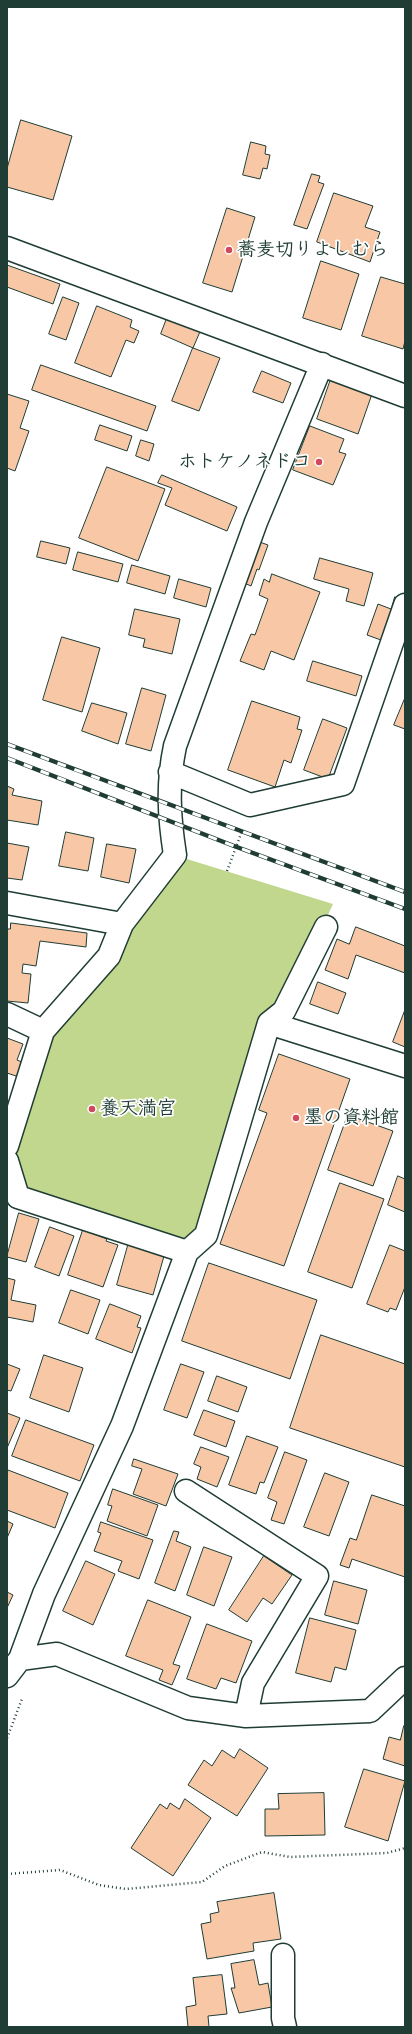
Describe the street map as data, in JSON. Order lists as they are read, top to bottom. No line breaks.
{"places":["蕎麦切りよしむら","ホトケノネドコ","養天満宮","墨の資料館"]}
